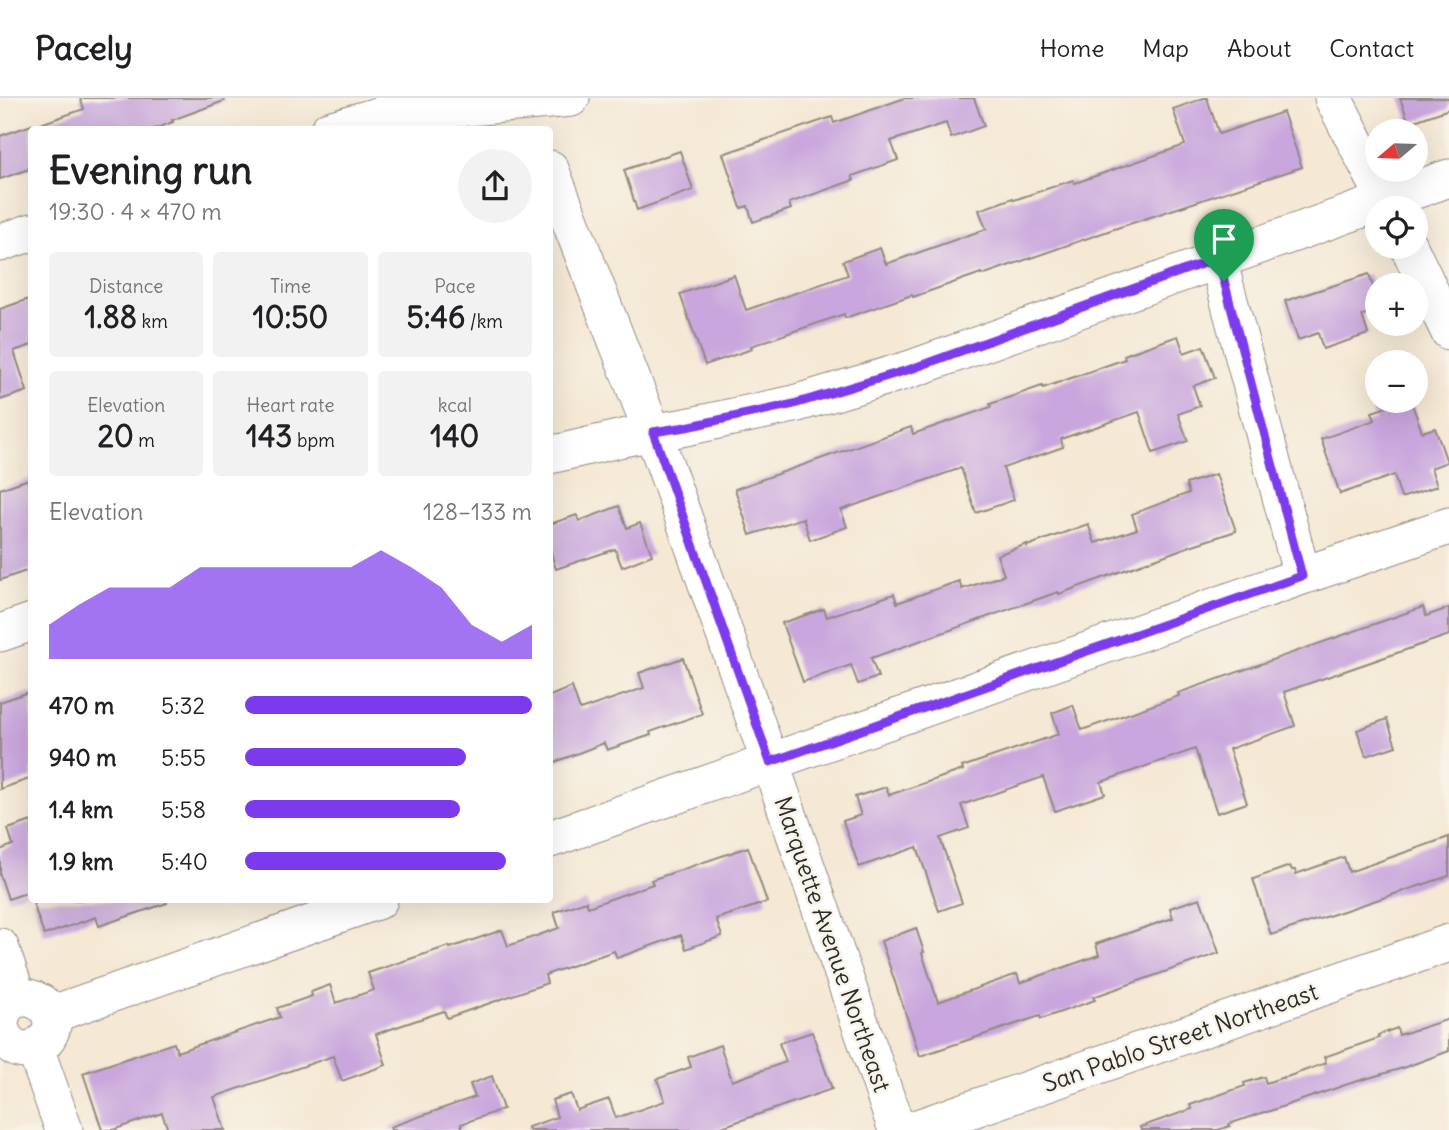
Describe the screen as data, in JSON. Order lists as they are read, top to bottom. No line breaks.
{"streets":{"street":["Marquette Avenue Northeast","San Pablo Street Northeast"]},"north":"left","page":{"header":"Pacely","nav":["Home","Map","About","Contact"],"map_buttons":["+","−"],"heading":["Evening run","19:30 · 4 × 470 m"],"stats":[["Distance","1.88 km"],["Time","10:50"],["Pace","5:46 /km"],["Elevation","20 m"],["Heart rate","143 bpm"],["kcal","140"]],"chart":["Elevation","128–133 m"],"list":[{"name":"470 m","note":"5:32"},{"name":"940 m","note":"5:55"},{"name":"1.4 km","note":"5:58"},{"name":"1.9 km","note":"5:40"}]}}
